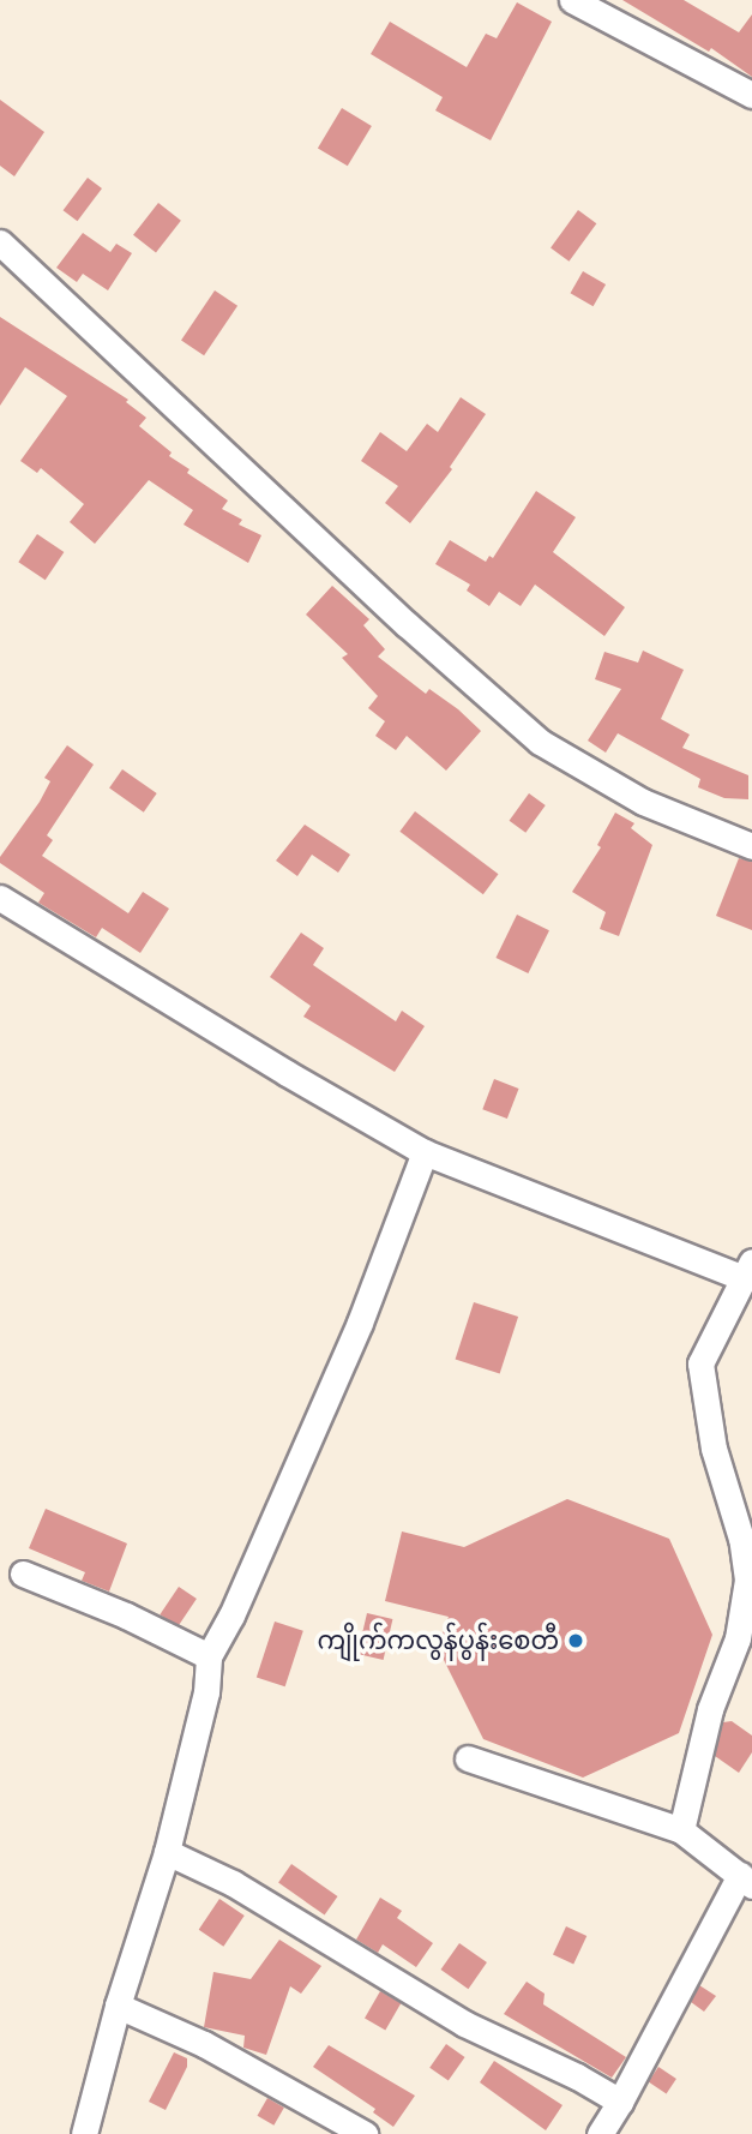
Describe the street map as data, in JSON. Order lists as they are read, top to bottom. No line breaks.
{"places":["ကျိုက်ကလွန်ပွန်းစေတီ"]}
